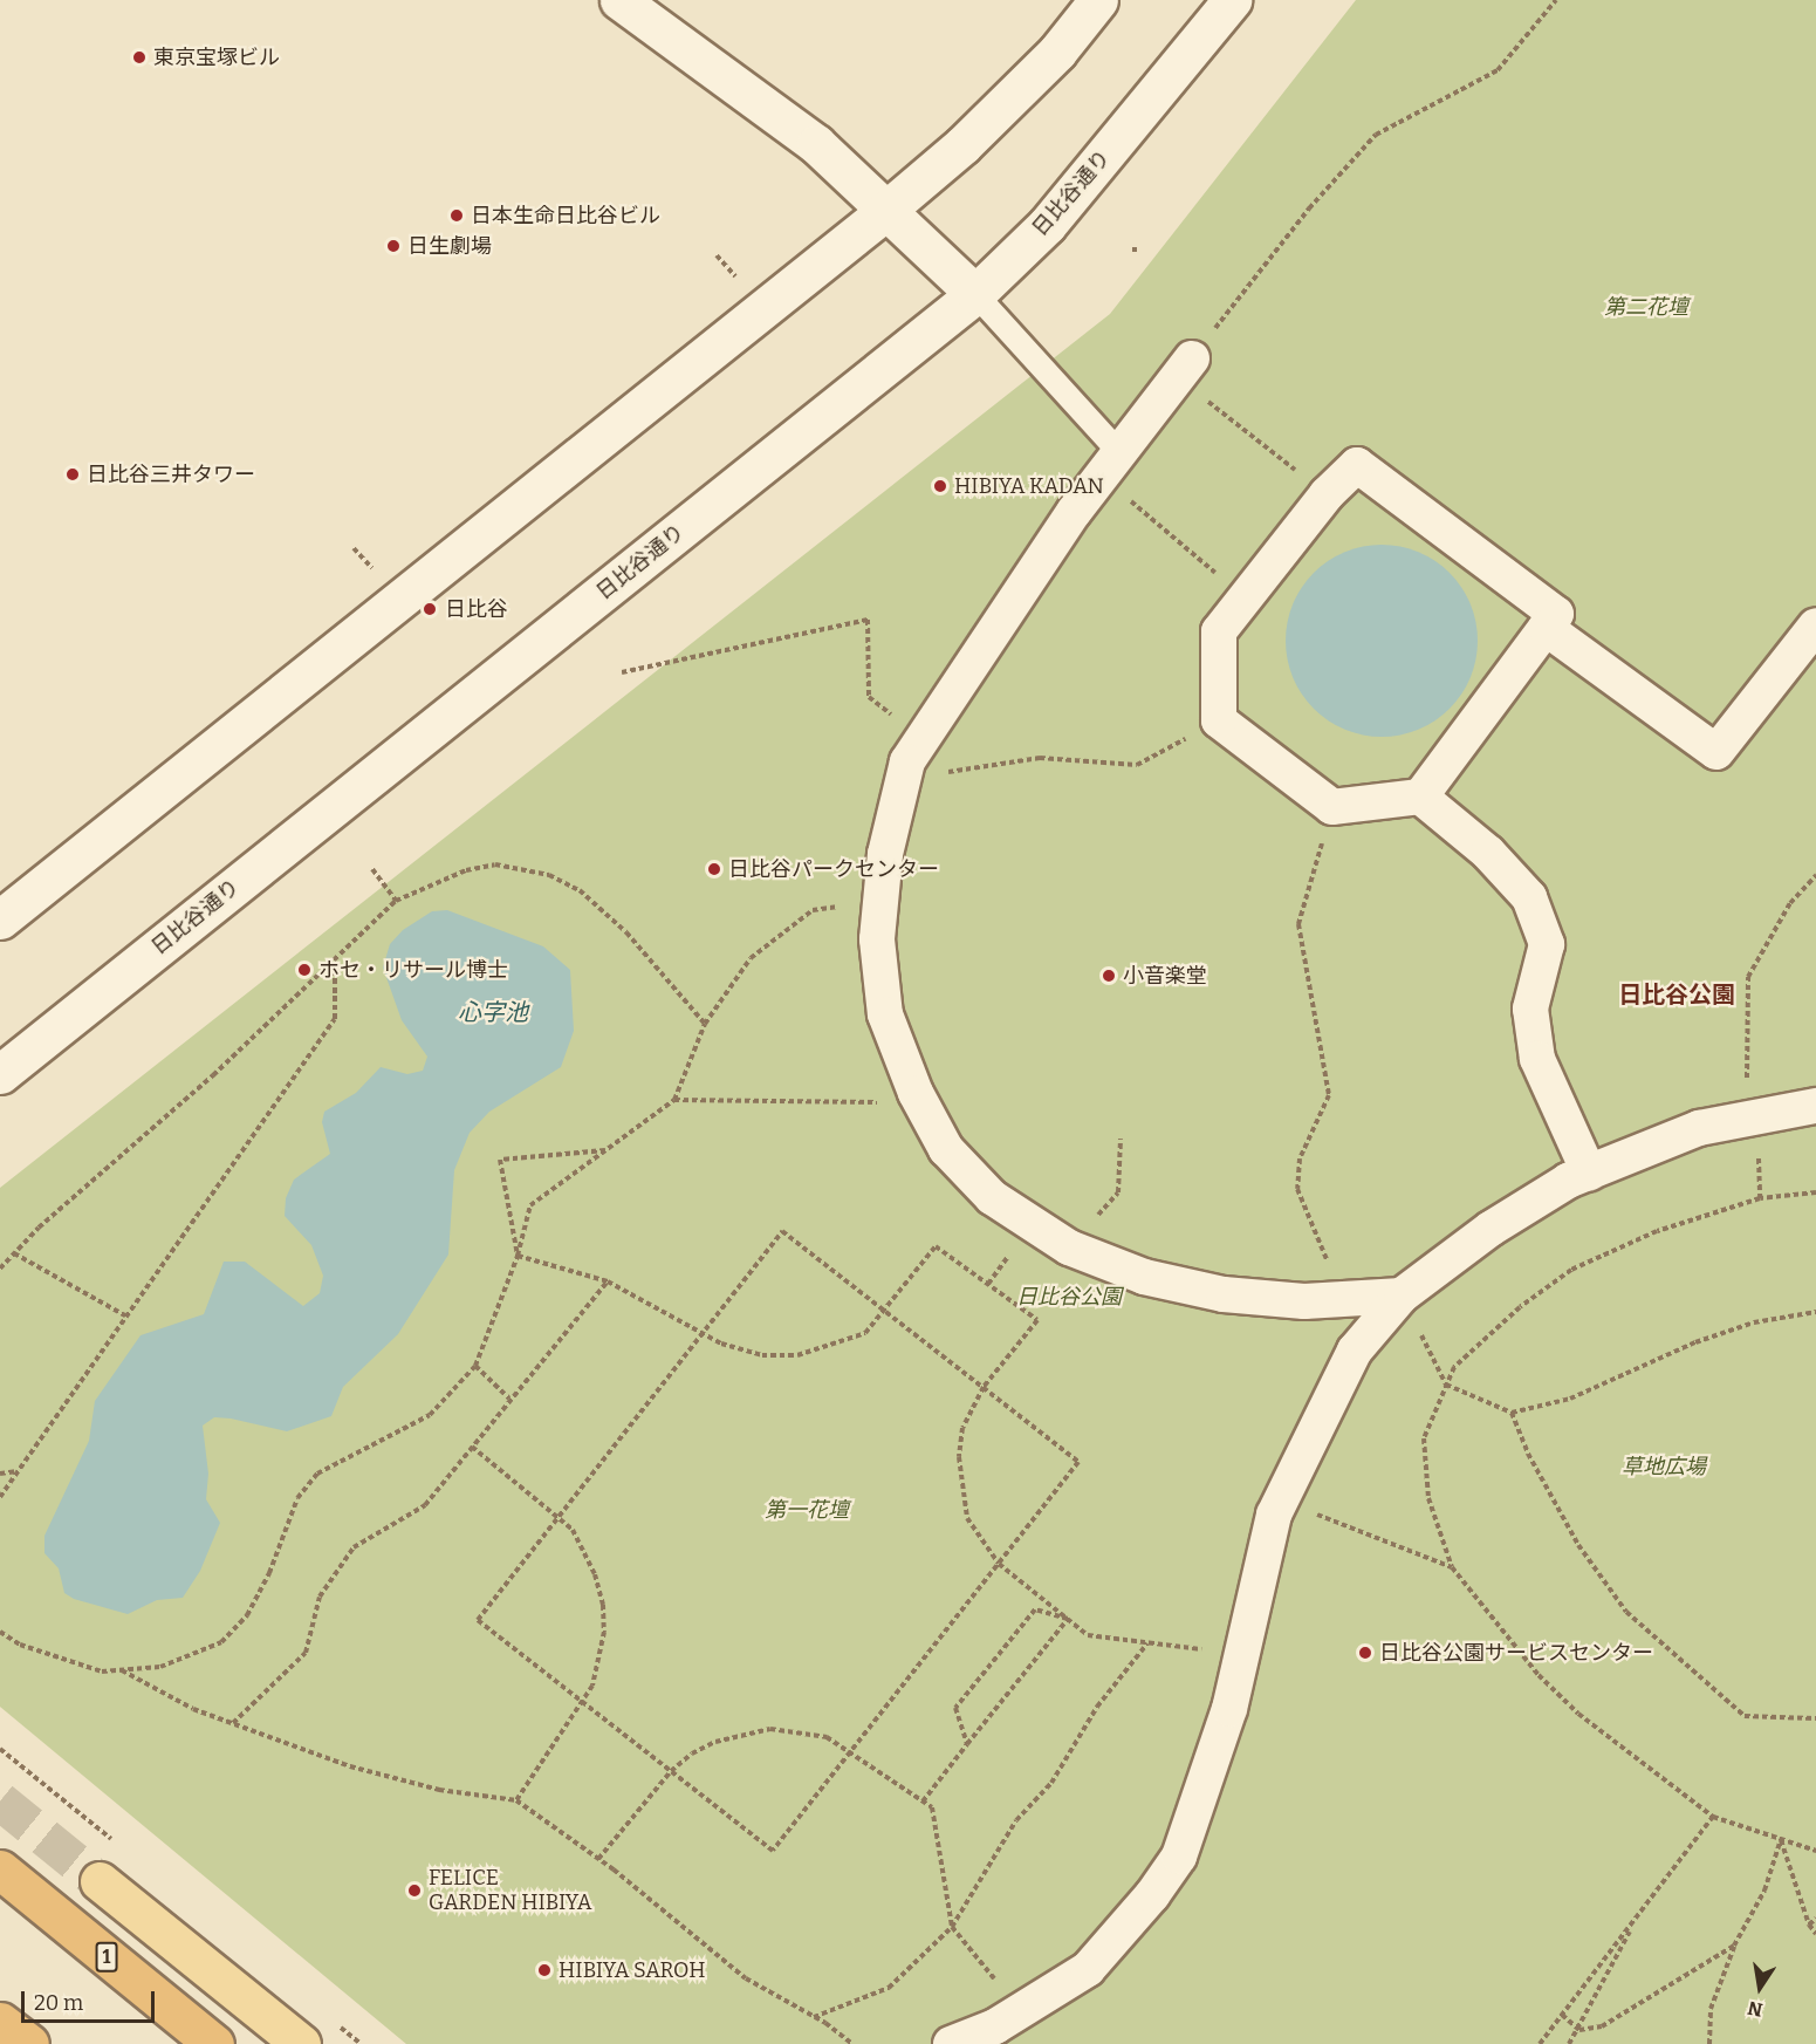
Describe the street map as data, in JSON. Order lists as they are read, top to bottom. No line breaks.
{"streets":{"highway":["1"],"main road":["日比谷通り"]},"districts":["日比谷公園"],"water":["心字池"],"parks":["第二花壇","日比谷公園","草地広場","第一花壇"],"places":["東京宝塚ビル","日本生命日比谷ビル","日生劇場","日比谷三井タワー","HIBIYA KADAN","日比谷","日比谷パークセンター","ホセ・リサール博士","小音楽堂","日比谷公園サービスセンター","FELICE GARDEN HIBIYA","HIBIYA SAROH"],"scale_bar":"20 m","north":"bottom"}
